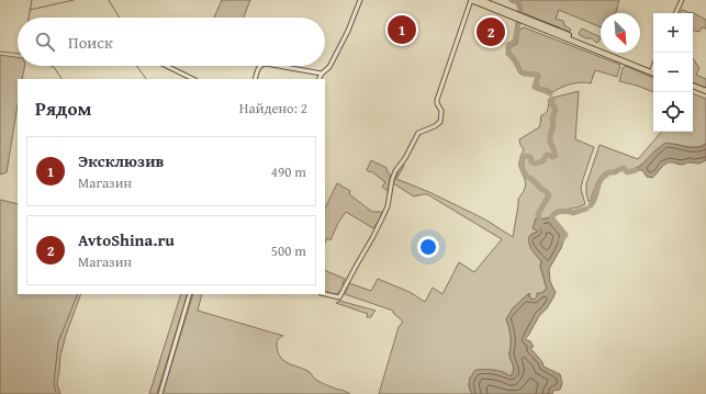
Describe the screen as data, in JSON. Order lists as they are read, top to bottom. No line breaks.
{"north":"bottom right","page":{"map_buttons":["+","−"],"pins":["1","2"],"search":"Поиск","heading":["Рядом","Найдено: 2"],"list":[{"mark":"1","name":"Эксклюзив","note":"Магазин","value":"490 m"},{"mark":"2","name":"AvtoShina.ru","note":"Магазин","value":"500 m"}]}}
